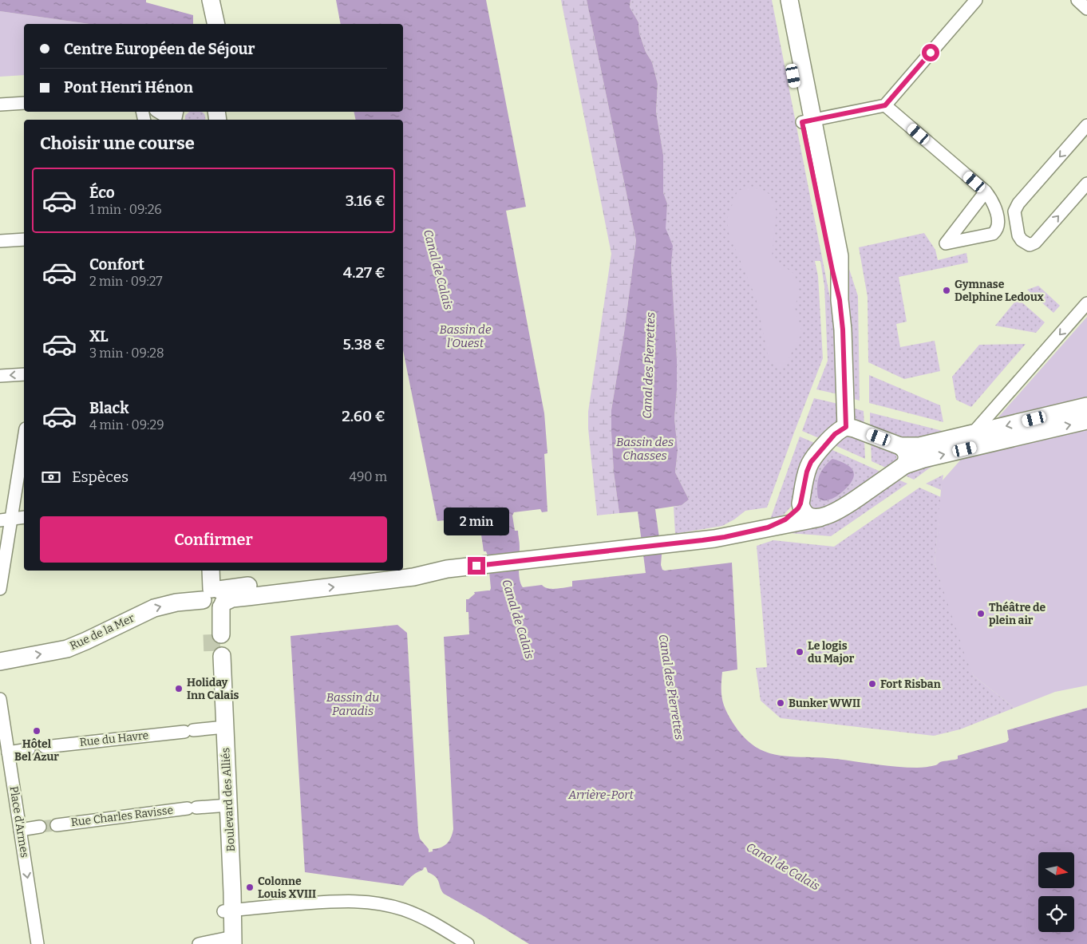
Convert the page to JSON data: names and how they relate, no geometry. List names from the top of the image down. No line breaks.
{"streets":{"street":["Rue de la Mer","Rue du Havre","Boulevard des Alliés","Rue Charles Ravisse","Place d'Armes"]},"crossings":[["Rue du Havre","Boulevard des Alliés"],["Boulevard des Alliés","Rue Charles Ravisse"]],"one_way":["Rue de la Mer","Place d'Armes"],"water":["Canal de Calais","Bassin de l'Ouest","Canal des Pierrettes","Bassin des Chasses","Bassin du Paradis","Arrière-Port"],"places":["Gymnase Delphine Ledoux","Théâtre de plein air","Le logis du Major","Fort Risban","Holiday Inn Calais","Bunker WWII","Hôtel Bel Azur","Colonne Louis XVIII"],"north":"right","page":{"banner":["Centre Européen de Séjour","Pont Henri Hénon"],"heading":"Choisir une course","list":[{"name":"Éco","note":"1 min · 09:26","value":"3.16 €"},{"name":"Confort","note":"2 min · 09:27","value":"4.27 €"},{"name":"XL","note":"3 min · 09:28","value":"5.38 €"},{"name":"Black","note":"4 min · 09:29","value":"2.60 €"}],"pay":["Espèces","490 m"],"bubble":"2 min","buttons":"Confirmer"}}
